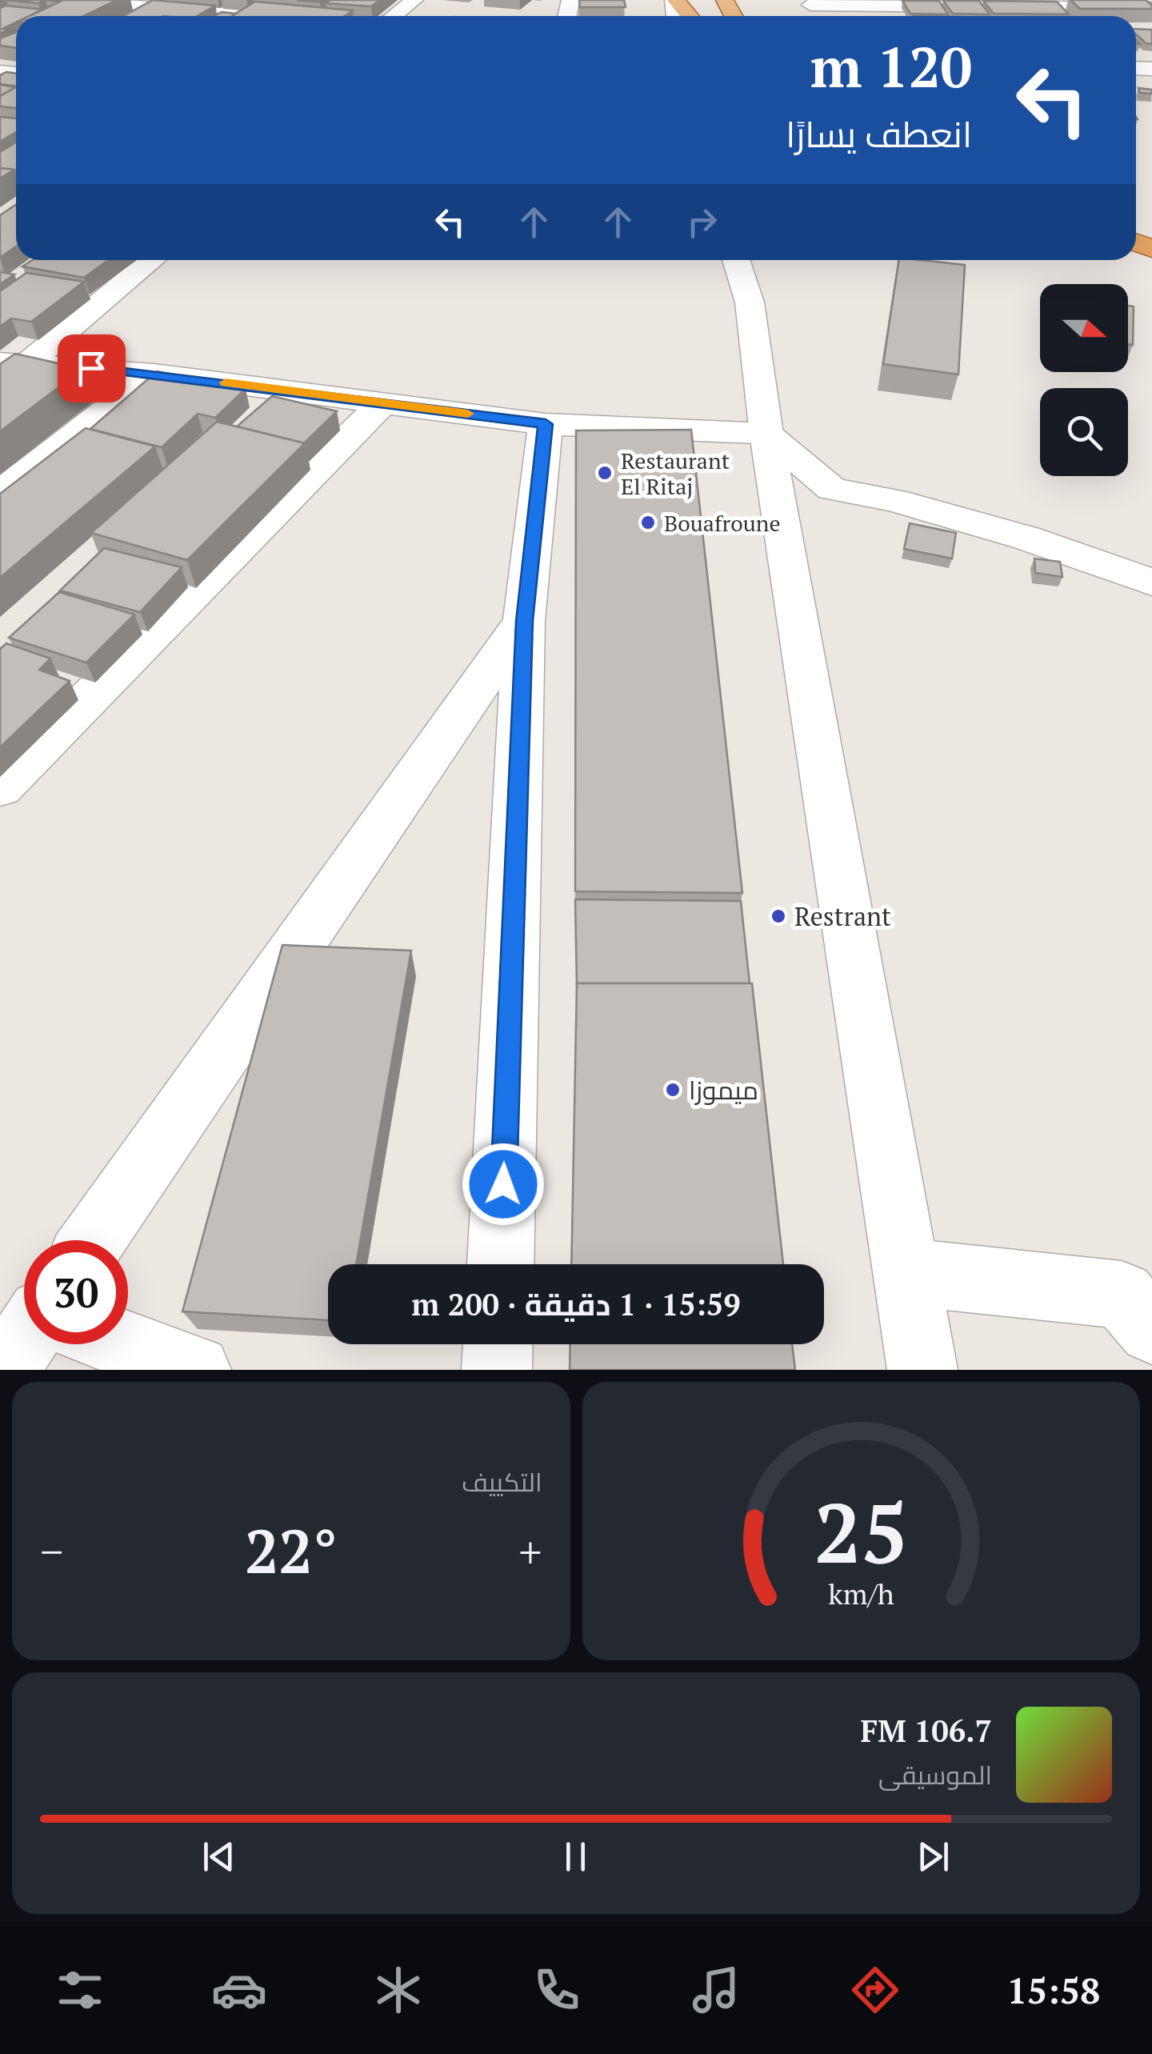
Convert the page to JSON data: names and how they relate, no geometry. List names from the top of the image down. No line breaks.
{"places":["Restaurant El Ritaj","Bouafroune","Restrant","ميموزا"],"north":"right","page":{"turn":["120 m","انعطف يسارًا"],"limit":"30","trip":"15:59 · 1 دقيقة · 200 m","tile":"التكييف","heat":["−","22°","+"],"song":["106.7 FM","الموسيقى"],"tabs":"15:58","gauge":["25","km/h"]}}
